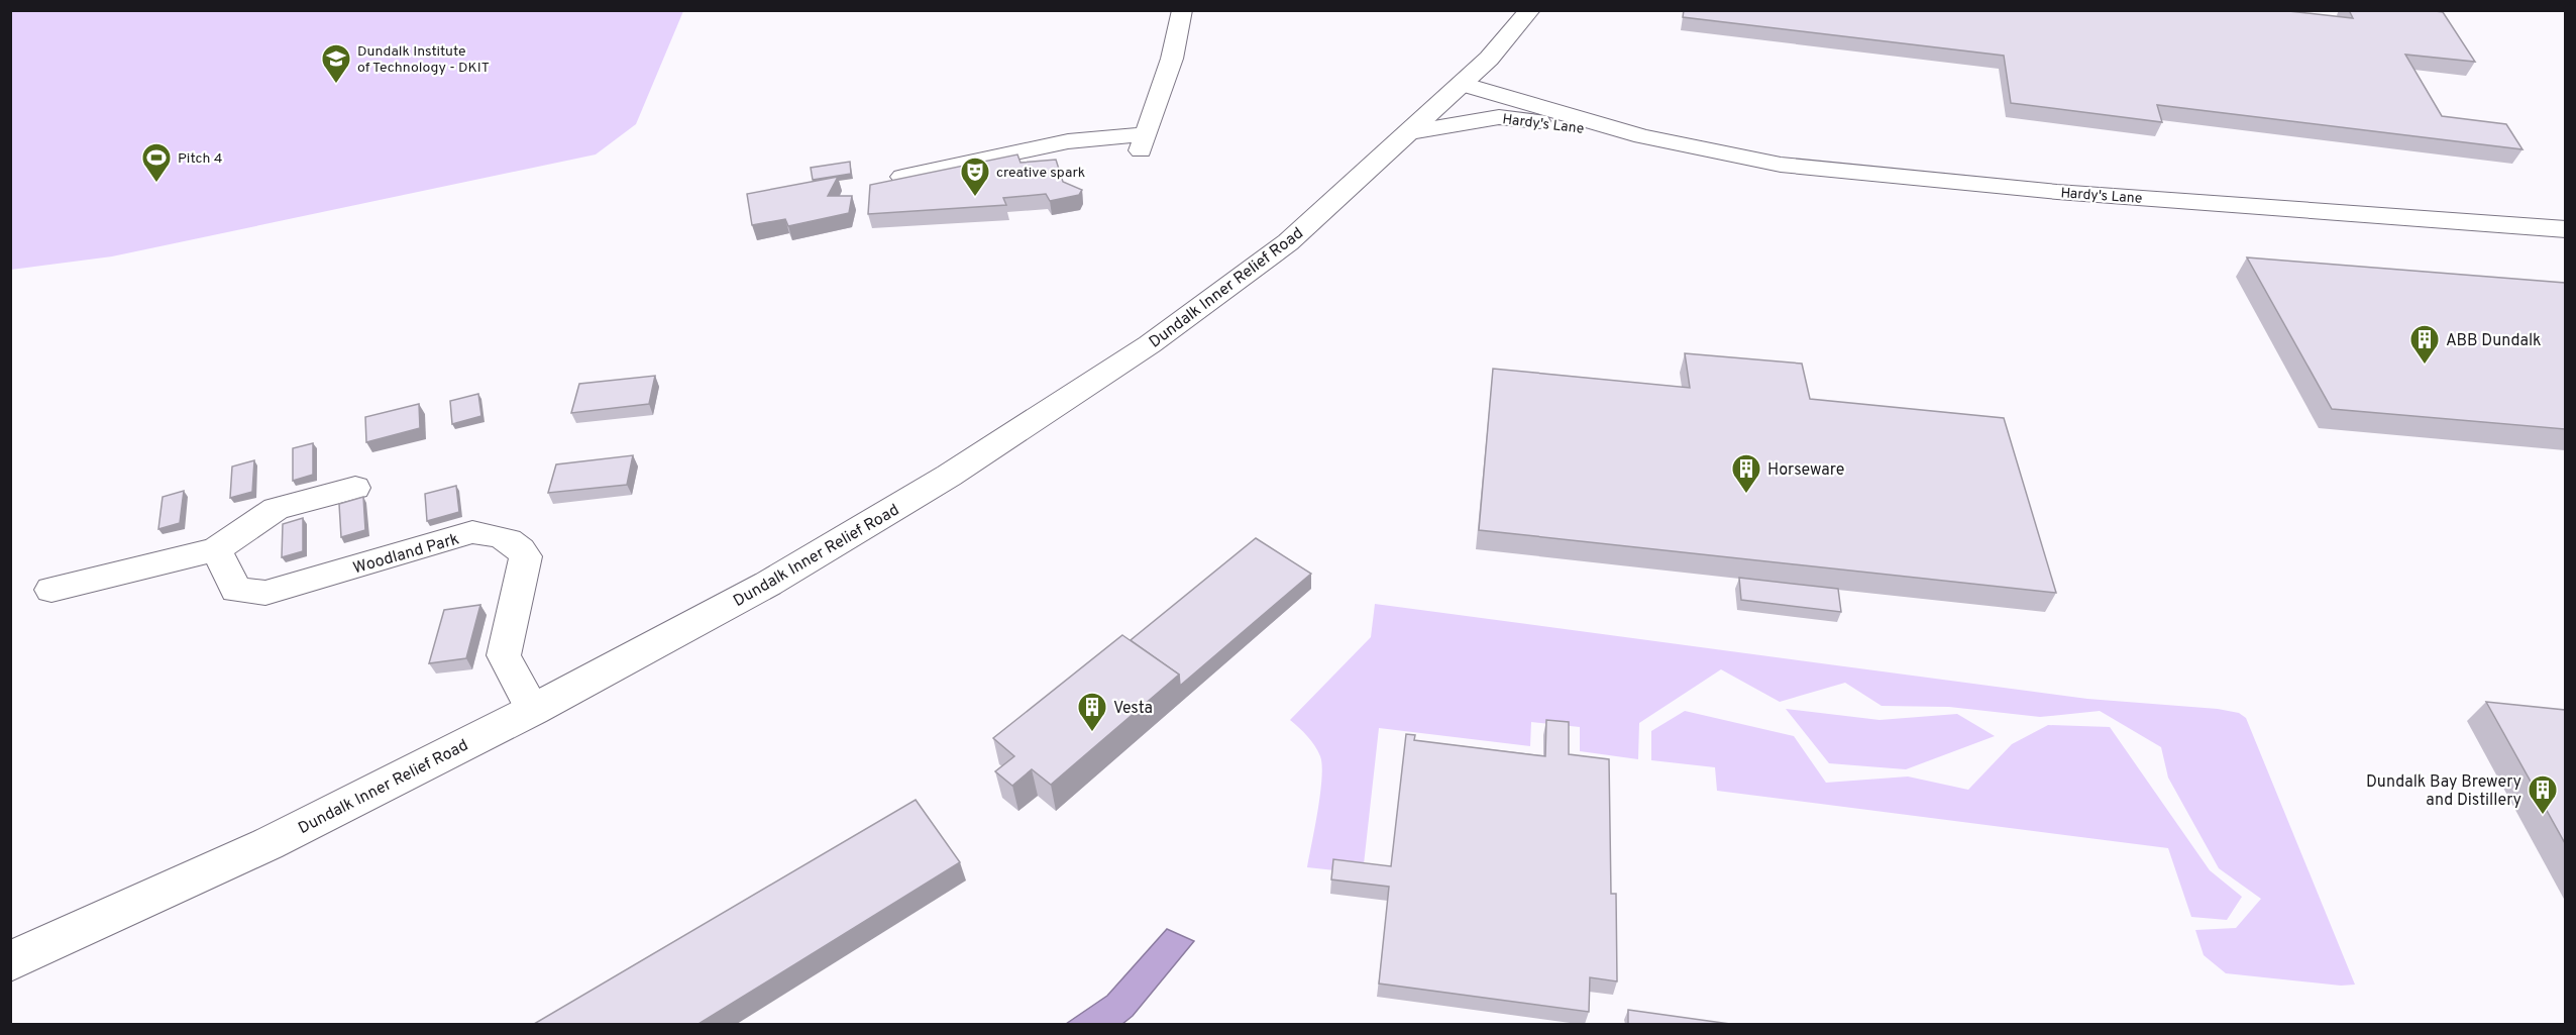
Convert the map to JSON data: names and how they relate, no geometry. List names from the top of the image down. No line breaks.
{"streets":{"main road":["Dundalk Inner Relief Road"],"street":["Hardy's Lane","Woodland Park"]},"crossings":[["Hardy's Lane","Dundalk Inner Relief Road"],["Dundalk Inner Relief Road","Woodland Park"]],"places":{"school or university":["Dundalk Institute of Technology - DKIT"],"sports":["Pitch 4"],"theatre":["creative spark"],"building":["ABB Dundalk","Horseware","Vesta","Dundalk Bay Brewery and Distillery"]}}
